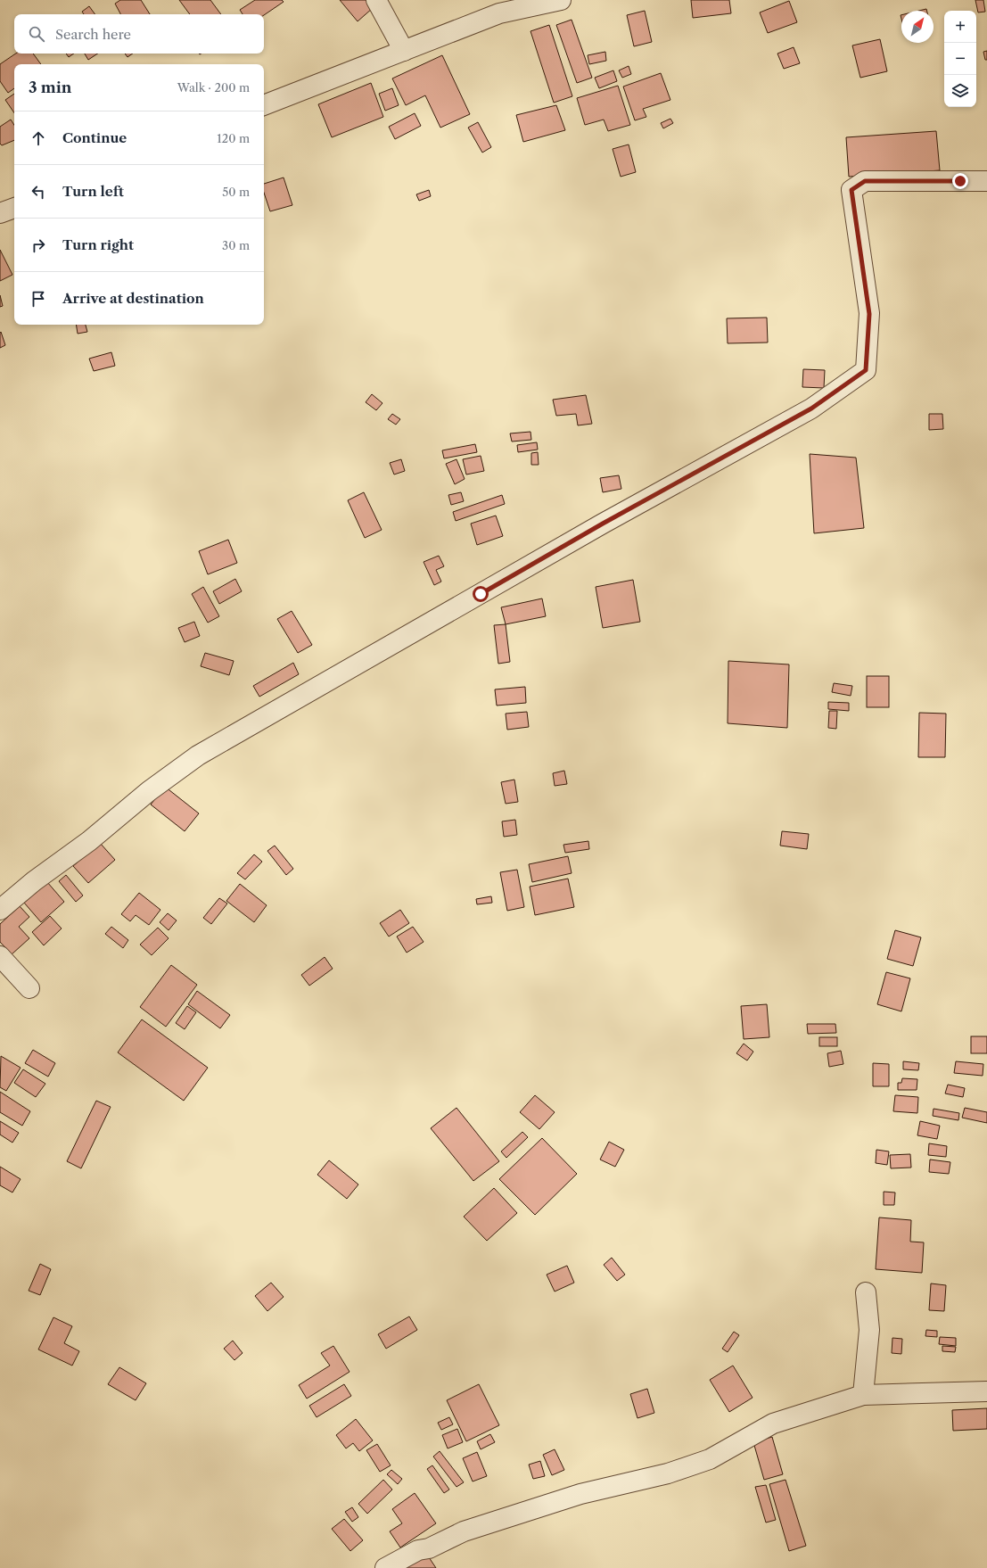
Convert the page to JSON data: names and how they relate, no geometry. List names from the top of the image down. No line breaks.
{"north":"top right","page":{"map_buttons":["+","−"],"search":"Search here","heading":["3 min","Walk · 200 m"],"list":[["Continue","120 m"],["Turn left","50 m"],["Turn right","30 m"],"Arrive at destination"]}}
